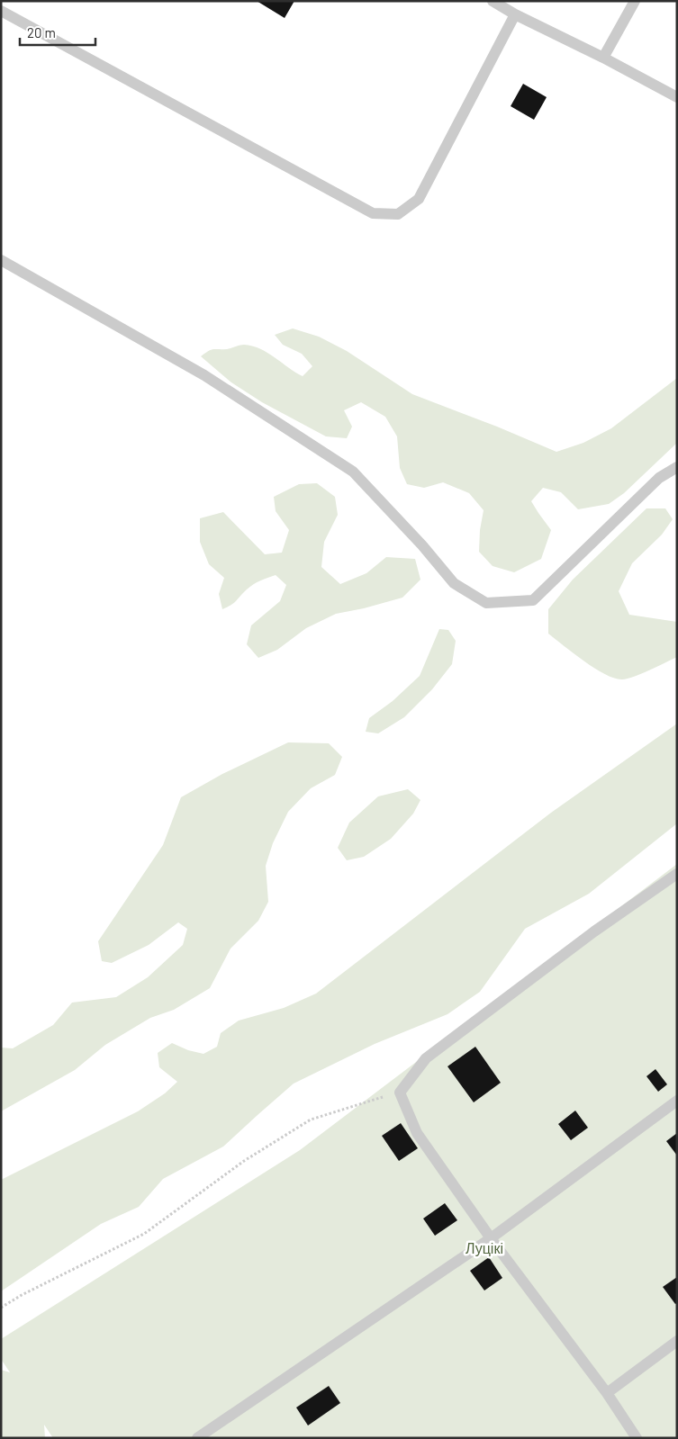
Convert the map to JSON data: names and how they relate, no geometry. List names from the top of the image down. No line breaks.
{"parks":["Луцікі"],"scale_bar":"20 m"}
